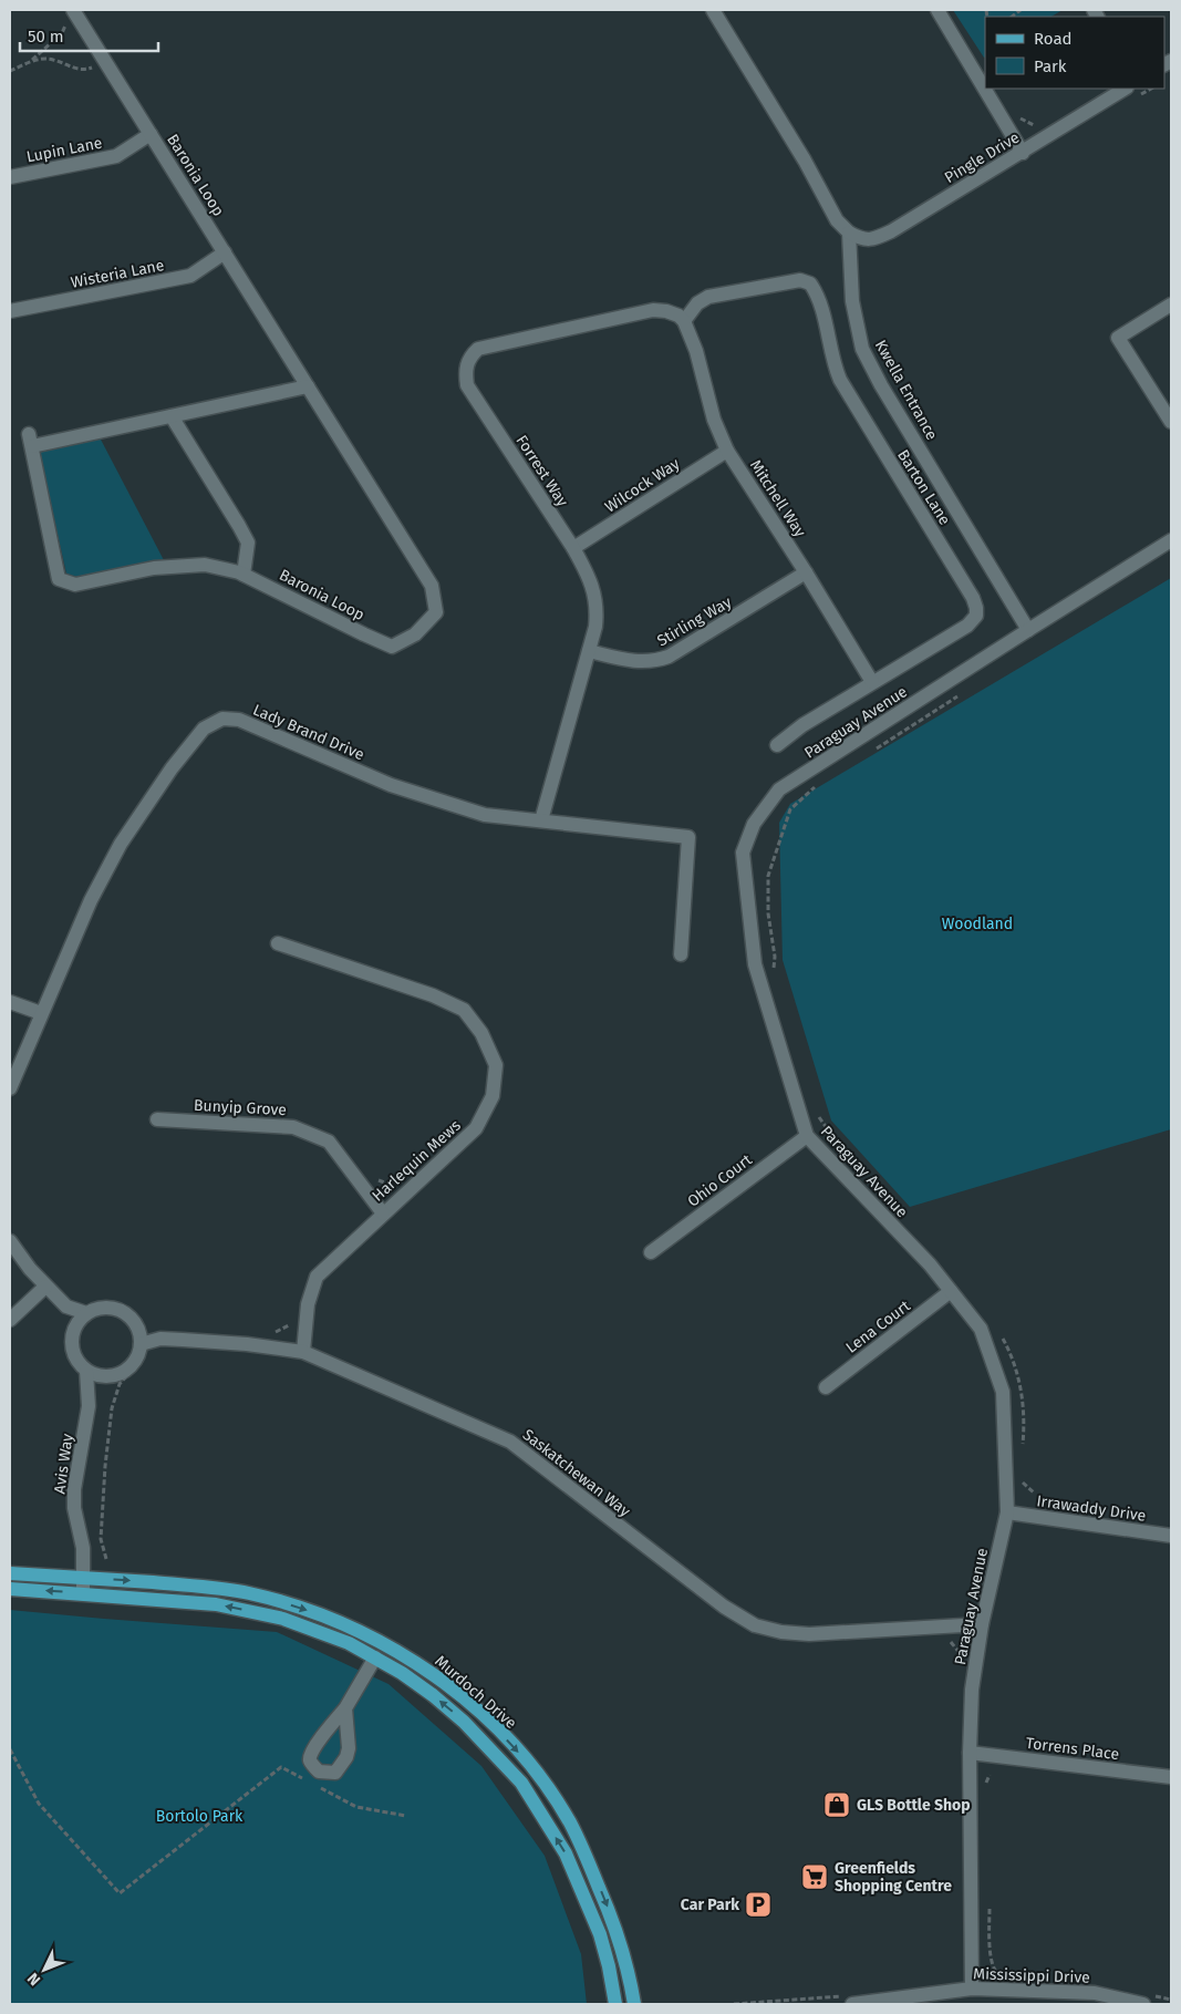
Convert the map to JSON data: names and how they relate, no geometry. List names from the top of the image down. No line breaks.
{"streets":{"main road":["Murdoch Drive"],"street":["Lupin Lane","Pingle Drive","Baronia Loop","Wisteria Lane","Kwella Entrance","Forrest Way","Wilcock Way","Barton Lane","Mitchell Way","Stirling Way","Paraguay Avenue","Lady Brand Drive","Bunyip Grove","Harlequin Mews","Ohio Court","Lena Court","Avis Way","Saskatchewan Way","Irrawaddy Drive","Torrens Place","Mississippi Drive"]},"crossings":[["Lupin Lane","Baronia Loop"],["Pingle Drive","Kwella Entrance"],["Baronia Loop","Wisteria Lane"],["Kwella Entrance","Paraguay Avenue"],["Forrest Way","Wilcock Way"],["Forrest Way","Barton Lane"],["Forrest Way","Mitchell Way"],["Forrest Way","Stirling Way"],["Forrest Way","Lady Brand Drive"],["Wilcock Way","Mitchell Way"],["Barton Lane","Mitchell Way"],["Mitchell Way","Stirling Way"],["Paraguay Avenue","Ohio Court"],["Paraguay Avenue","Lena Court"],["Paraguay Avenue","Saskatchewan Way"],["Paraguay Avenue","Irrawaddy Drive"],["Paraguay Avenue","Torrens Place"],["Paraguay Avenue","Mississippi Drive"],["Bunyip Grove","Harlequin Mews"],["Harlequin Mews","Saskatchewan Way"],["Avis Way","Saskatchewan Way"],["Avis Way","Murdoch Drive"]],"parks":["Woodland","Bortolo Park"],"places":{"shop":["GLS Bottle Shop"],"supermarket":["Greenfields Shopping Centre"],"parking":["Car Park"]},"legend":["Road","Park"],"scale_bar":"50 m","north":"bottom left"}
